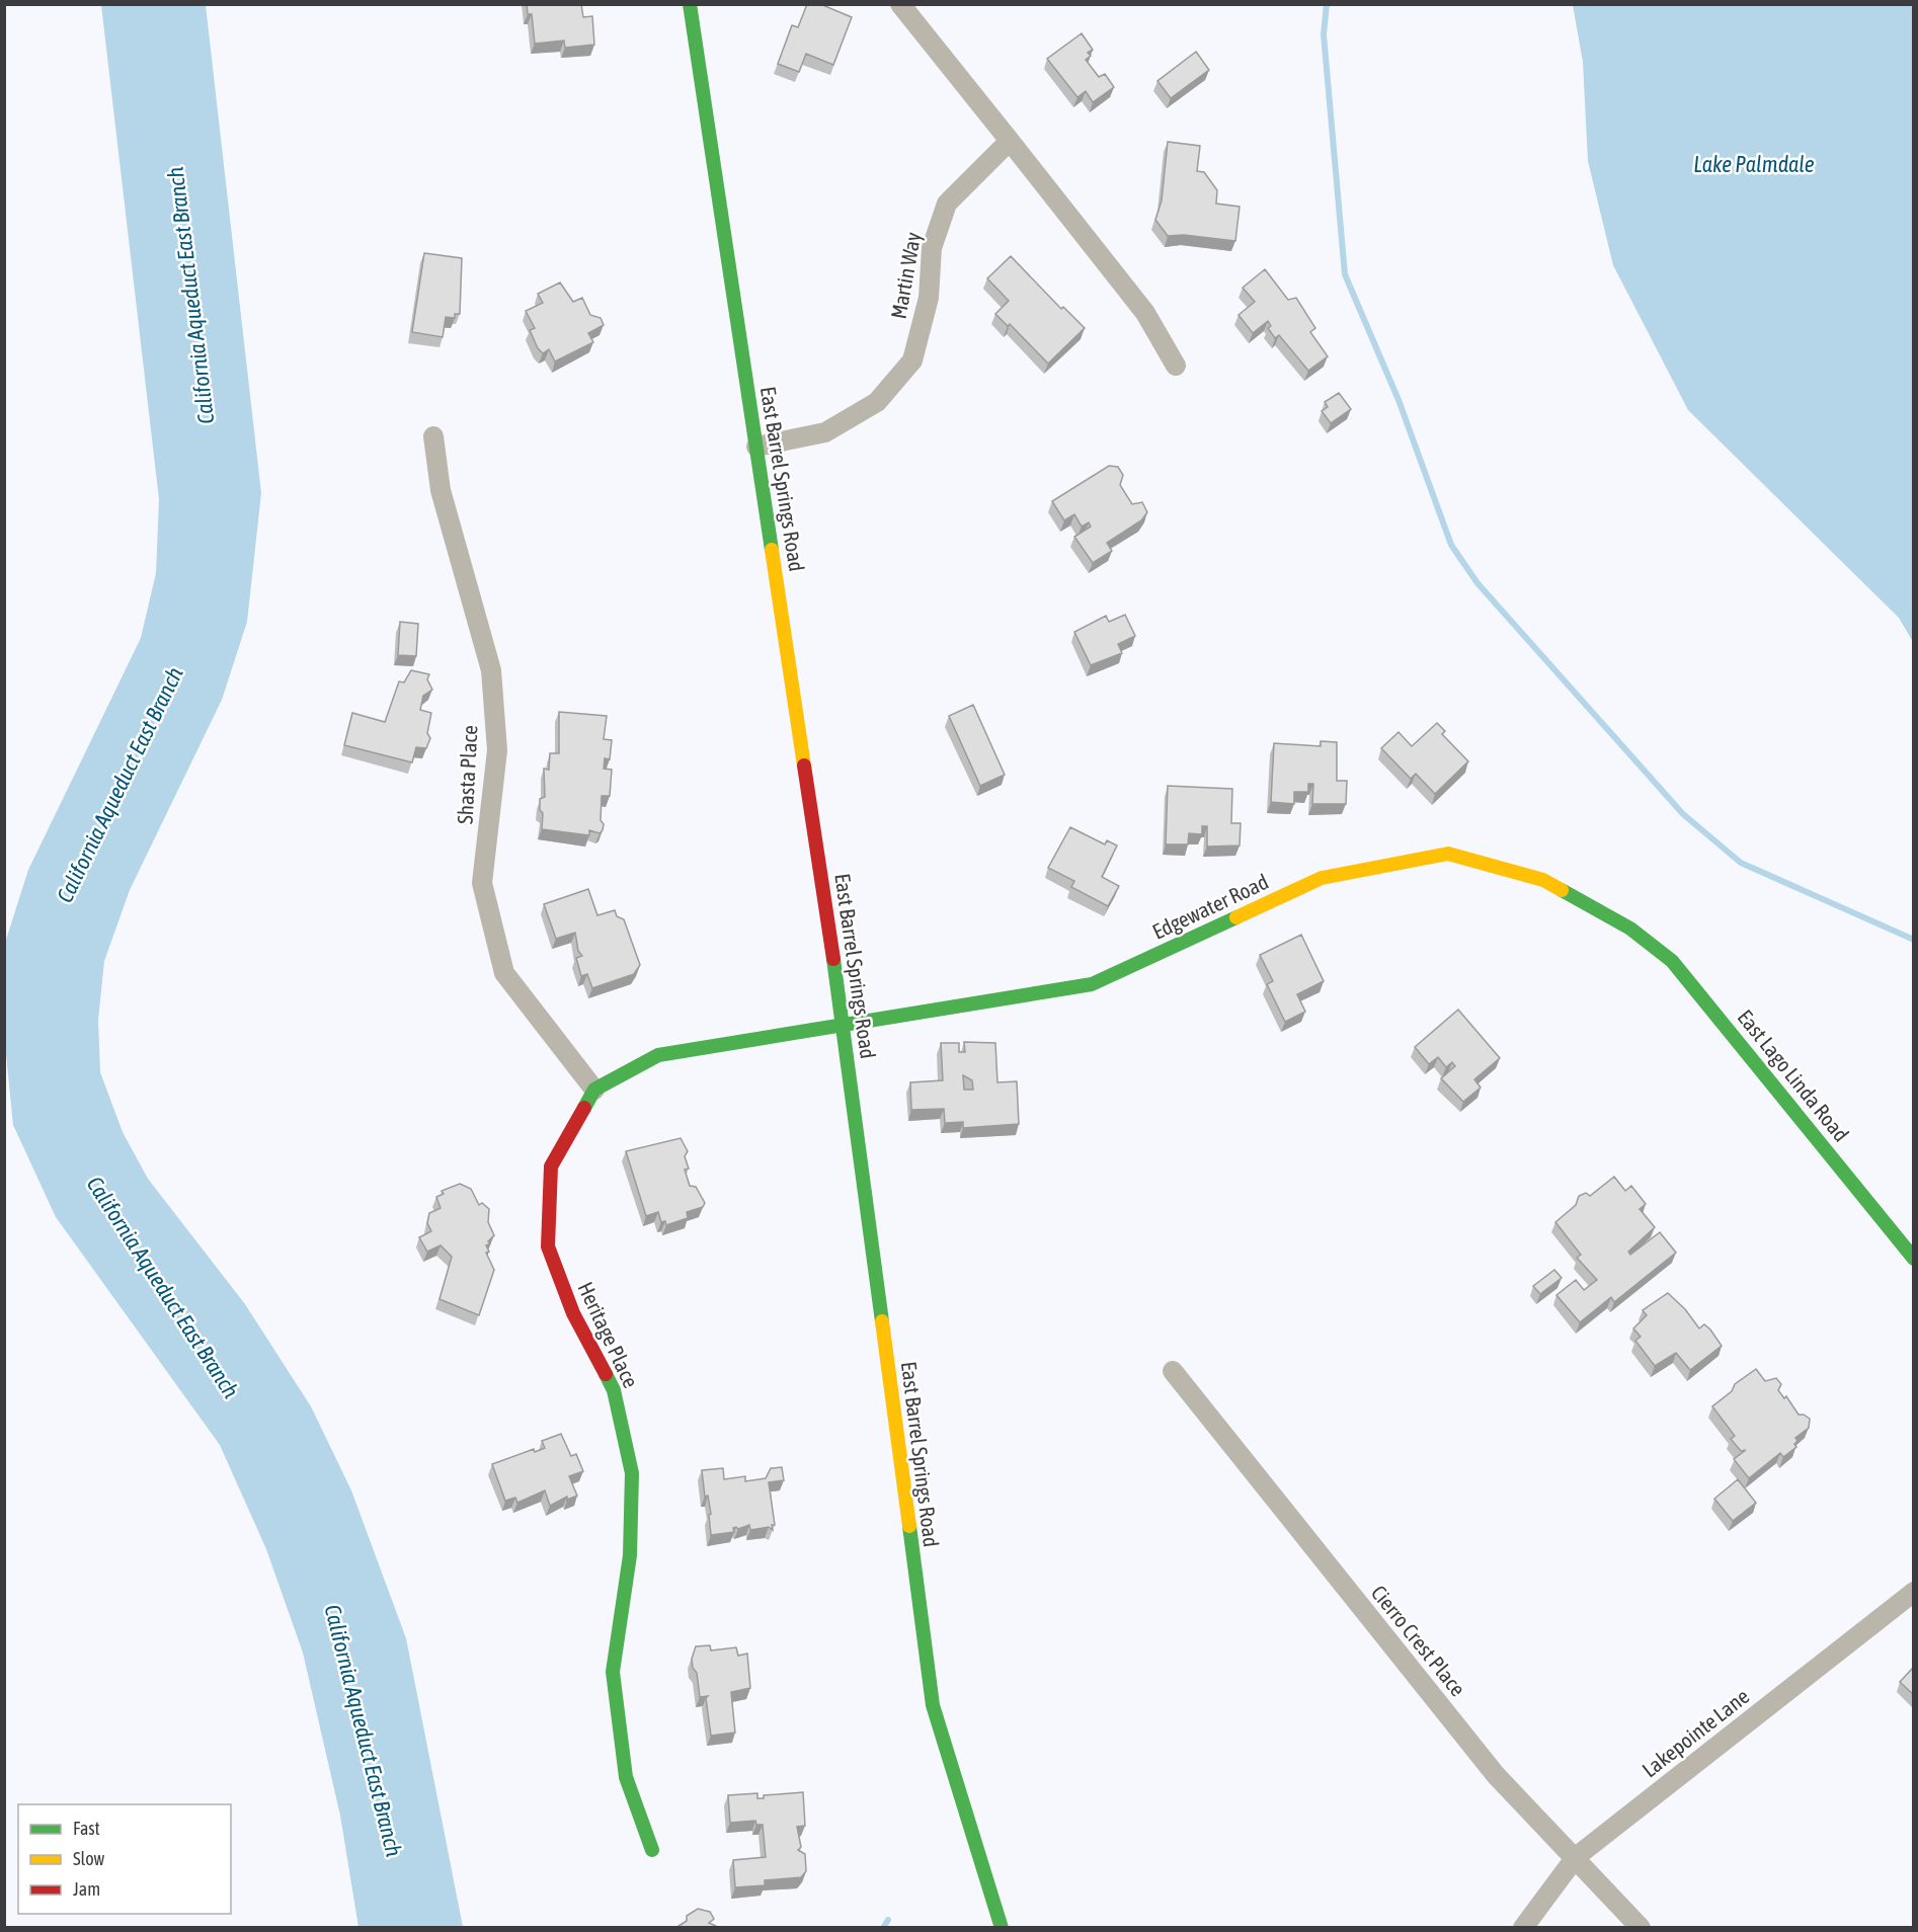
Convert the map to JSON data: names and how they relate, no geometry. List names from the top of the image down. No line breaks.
{"streets":{"street":["Martin Way","East Barrel Springs Road","Shasta Place","Edgewater Road","East Lago Linda Road","Heritage Place","Cierro Crest Place","Lakepointe Lane"]},"crossings":[["Martin Way","East Barrel Springs Road"],["East Barrel Springs Road","Edgewater Road"],["Shasta Place","Edgewater Road"],["Shasta Place","Heritage Place"],["Edgewater Road","East Lago Linda Road"],["Edgewater Road","Heritage Place"],["Cierro Crest Place","Lakepointe Lane"]],"water":["Lake Palmdale","California Aqueduct East Branch"],"legend":["Fast","Slow","Jam"]}
